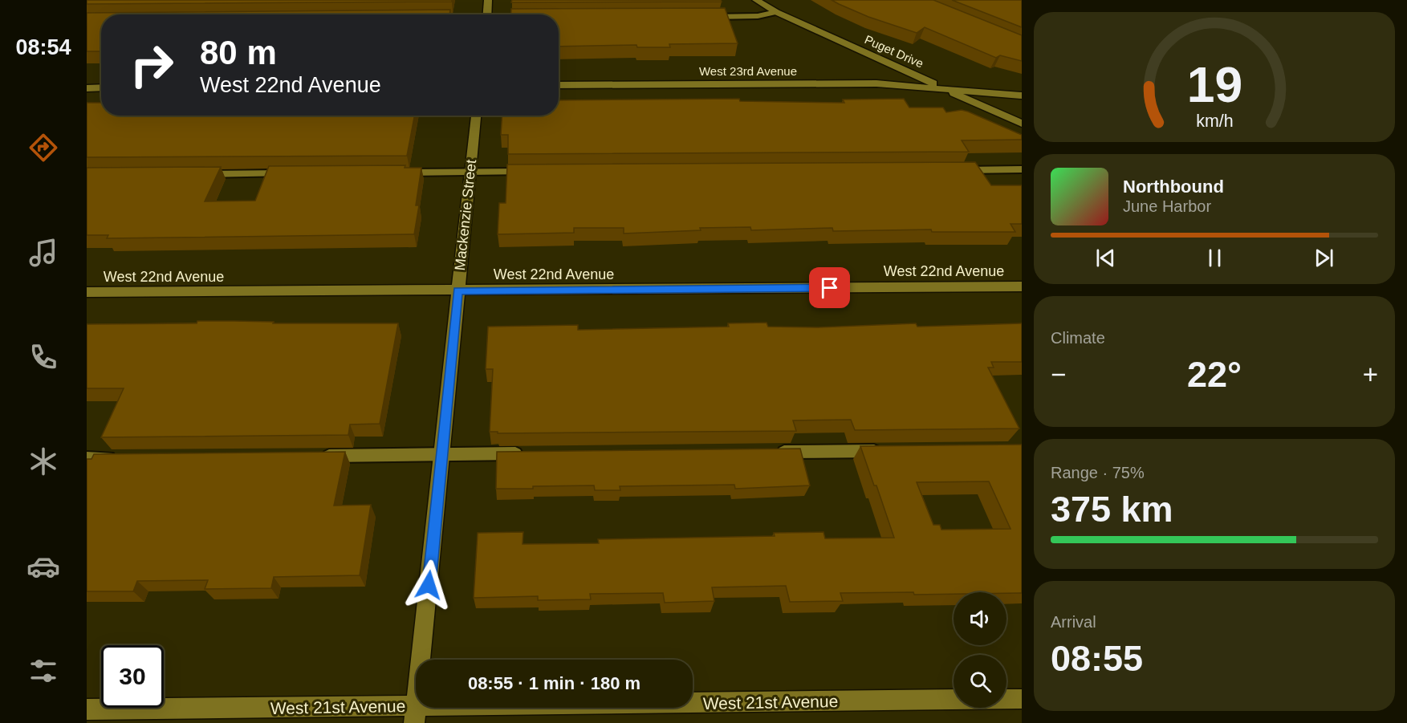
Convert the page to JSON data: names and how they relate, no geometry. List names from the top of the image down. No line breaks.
{"streets":{"street":["Puget Drive","West 23rd Avenue","Mackenzie Street","West 22nd Avenue","West 21st Avenue"]},"crossings":[["Puget Drive","West 23rd Avenue"],["Mackenzie Street","West 22nd Avenue"],["Mackenzie Street","West 21st Avenue"]],"page":{"tabs":"08:54","turn":["80 m","West 22nd Avenue"],"song":["Northbound","June Harbor"],"tile":["Climate",["Range · 75%","375 km"],["Arrival","08:55"]],"heat":["−","22°","+"],"limit":"30","trip":"08:55 · 1 min · 180 m","gauge":["19","km/h"]}}
